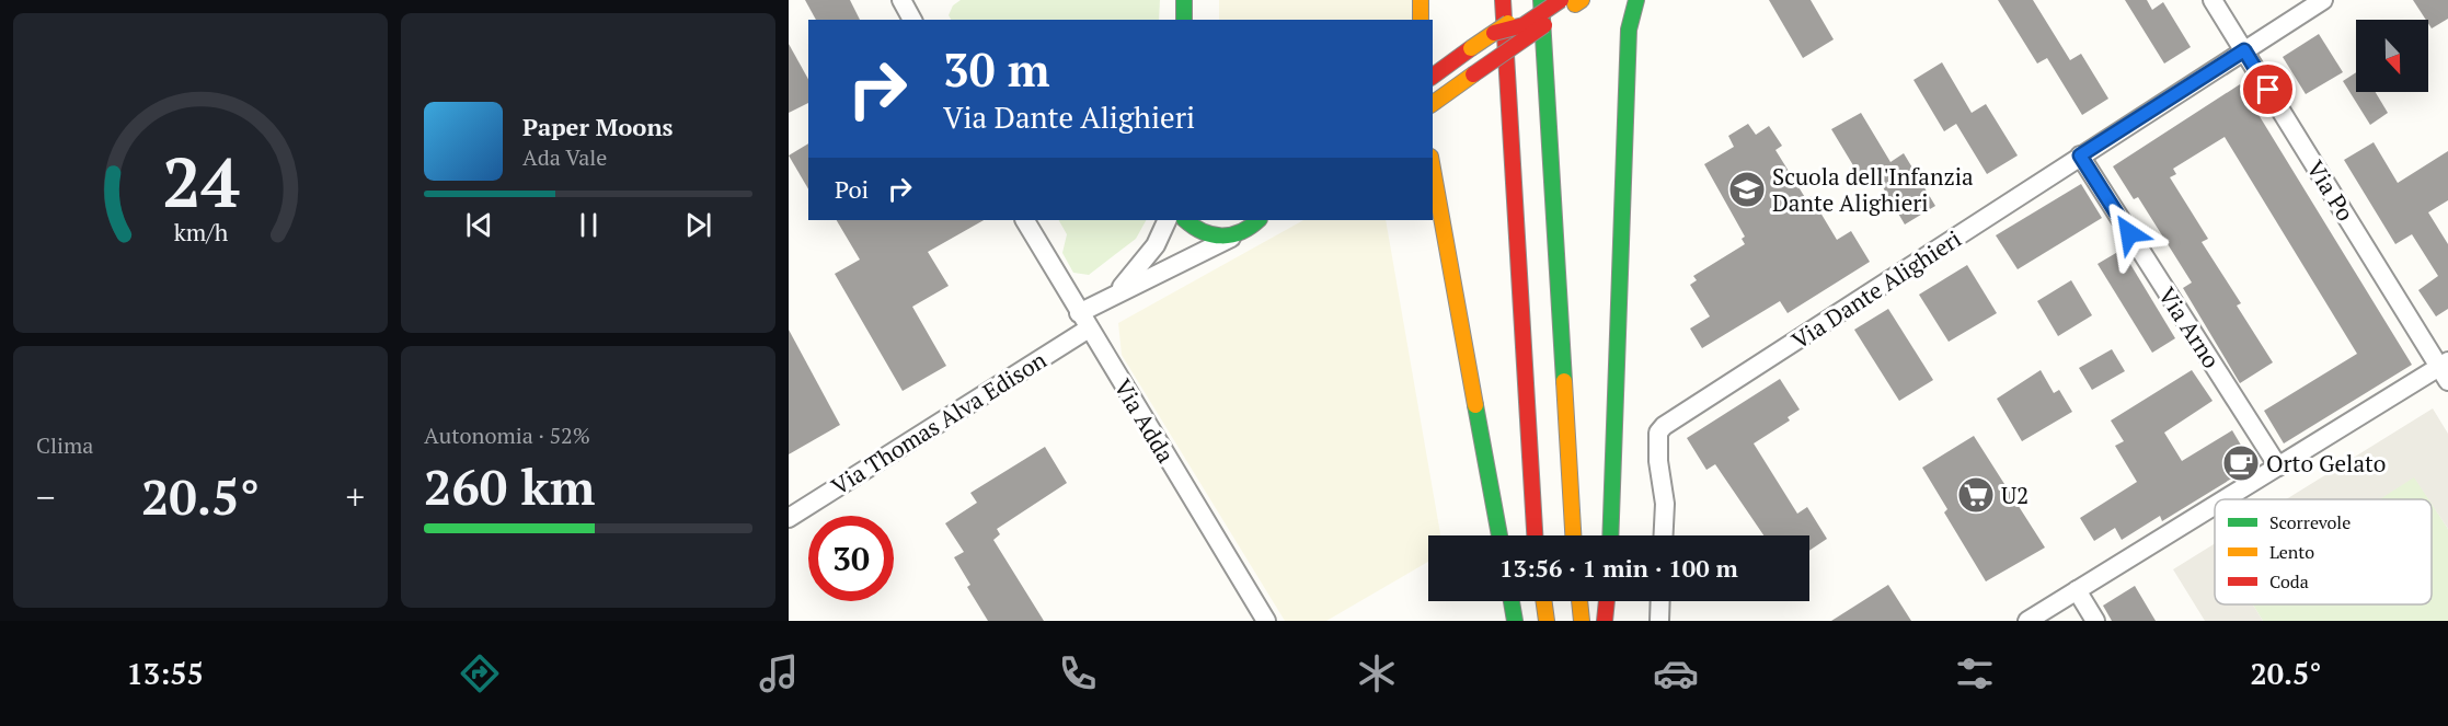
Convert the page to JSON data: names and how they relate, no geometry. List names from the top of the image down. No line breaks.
{"streets":{"street":["Via Po","Via Dante Alighieri","Via Arno","Via Adda","Via Thomas Alva Edison"]},"crossings":[["Via Po","Via Dante Alighieri"],["Via Dante Alighieri","Via Arno"],["Via Adda","Via Thomas Alva Edison"]],"places":{"school or university":["Scuola dell'Infanzia Dante Alighieri"],"cafe":["Orto Gelato"],"supermarket":["U2"]},"legend":["Scorrevole","Lento","Coda"],"north":"bottom","page":{"turn":["30 m","Via Dante Alighieri"],"song":["Paper Moons","Ada Vale"],"then":"Poi","tile":["Clima",["Autonomia · 52%","260 km"]],"heat":["−","20.5°","+"],"limit":"30","trip":"13:56 · 1 min · 100 m","tabs":["13:55","20.5°"],"gauge":["24","km/h"]}}
